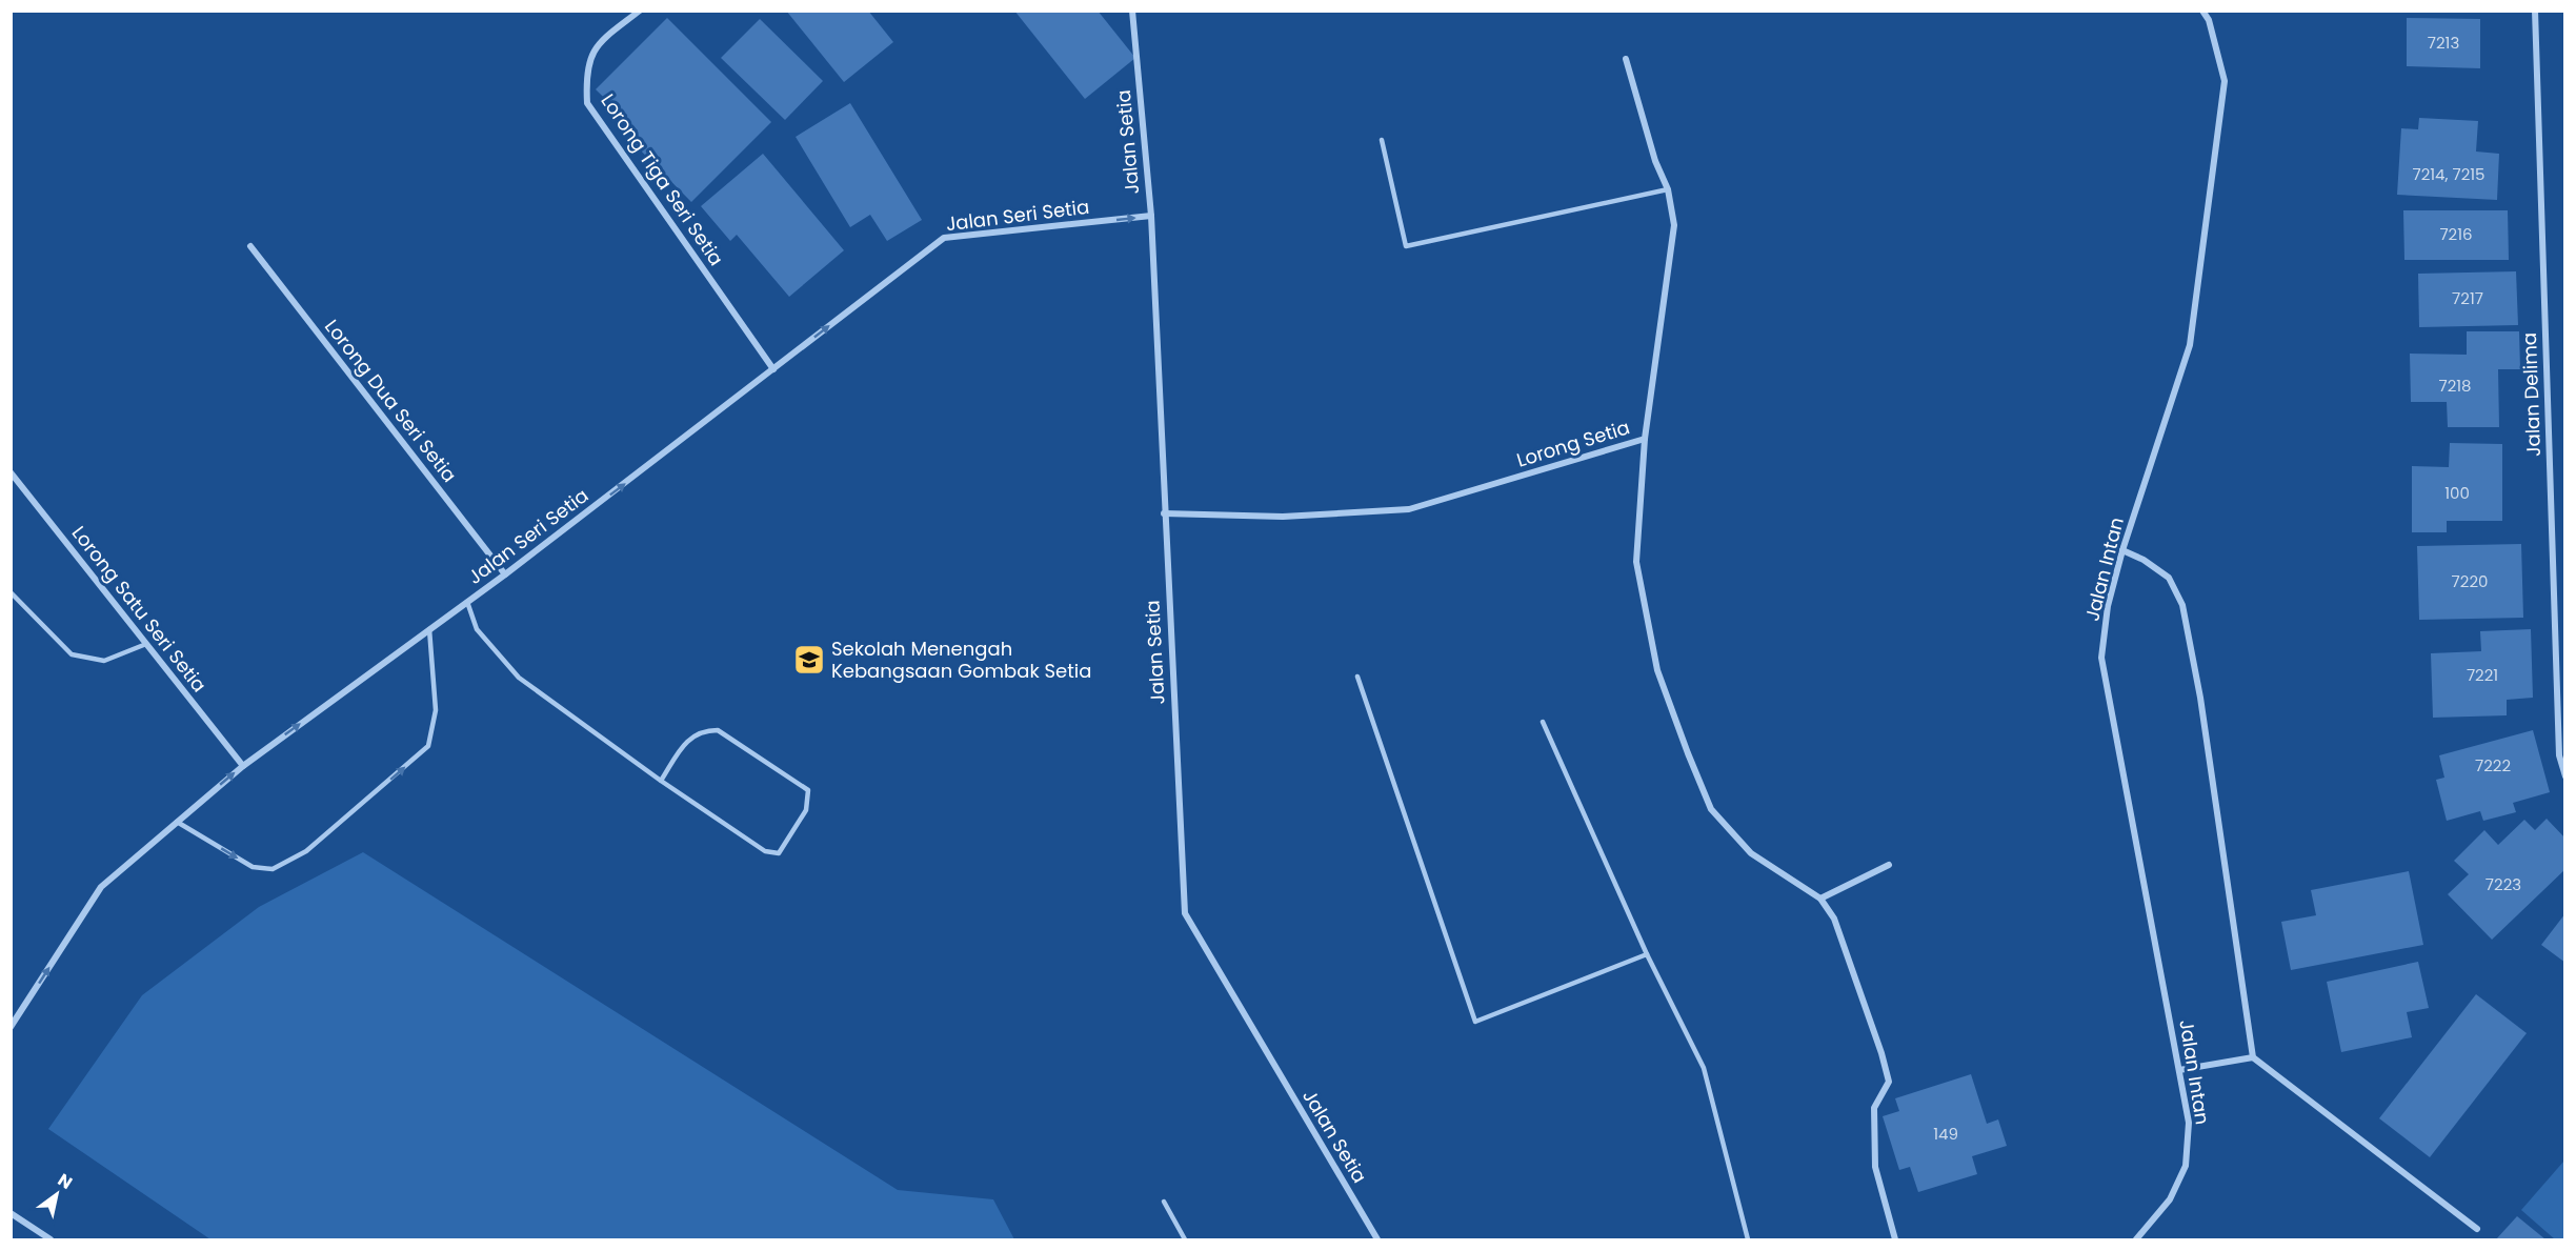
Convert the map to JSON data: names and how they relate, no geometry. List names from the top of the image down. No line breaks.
{"streets":{"street":["Jalan Setia","Lorong Tiga Seri Setia","Jalan Seri Setia","Jalan Delima","Lorong Dua Seri Setia","Lorong Setia","Jalan Intan","Lorong Satu Seri Setia"]},"crossings":[["Jalan Setia","Jalan Seri Setia"],["Jalan Setia","Lorong Setia"],["Lorong Tiga Seri Setia","Jalan Seri Setia"],["Jalan Seri Setia","Lorong Dua Seri Setia"],["Jalan Seri Setia","Lorong Satu Seri Setia"]],"one_way":["Jalan Seri Setia"],"places":{"school or university":["Sekolah Menengah Kebangsaan Gombak Setia"]},"house_numbers":["7213","7214, 7215","7216","7217","7218","100","7220","7221","7222","7223","149"],"north":"top right"}
